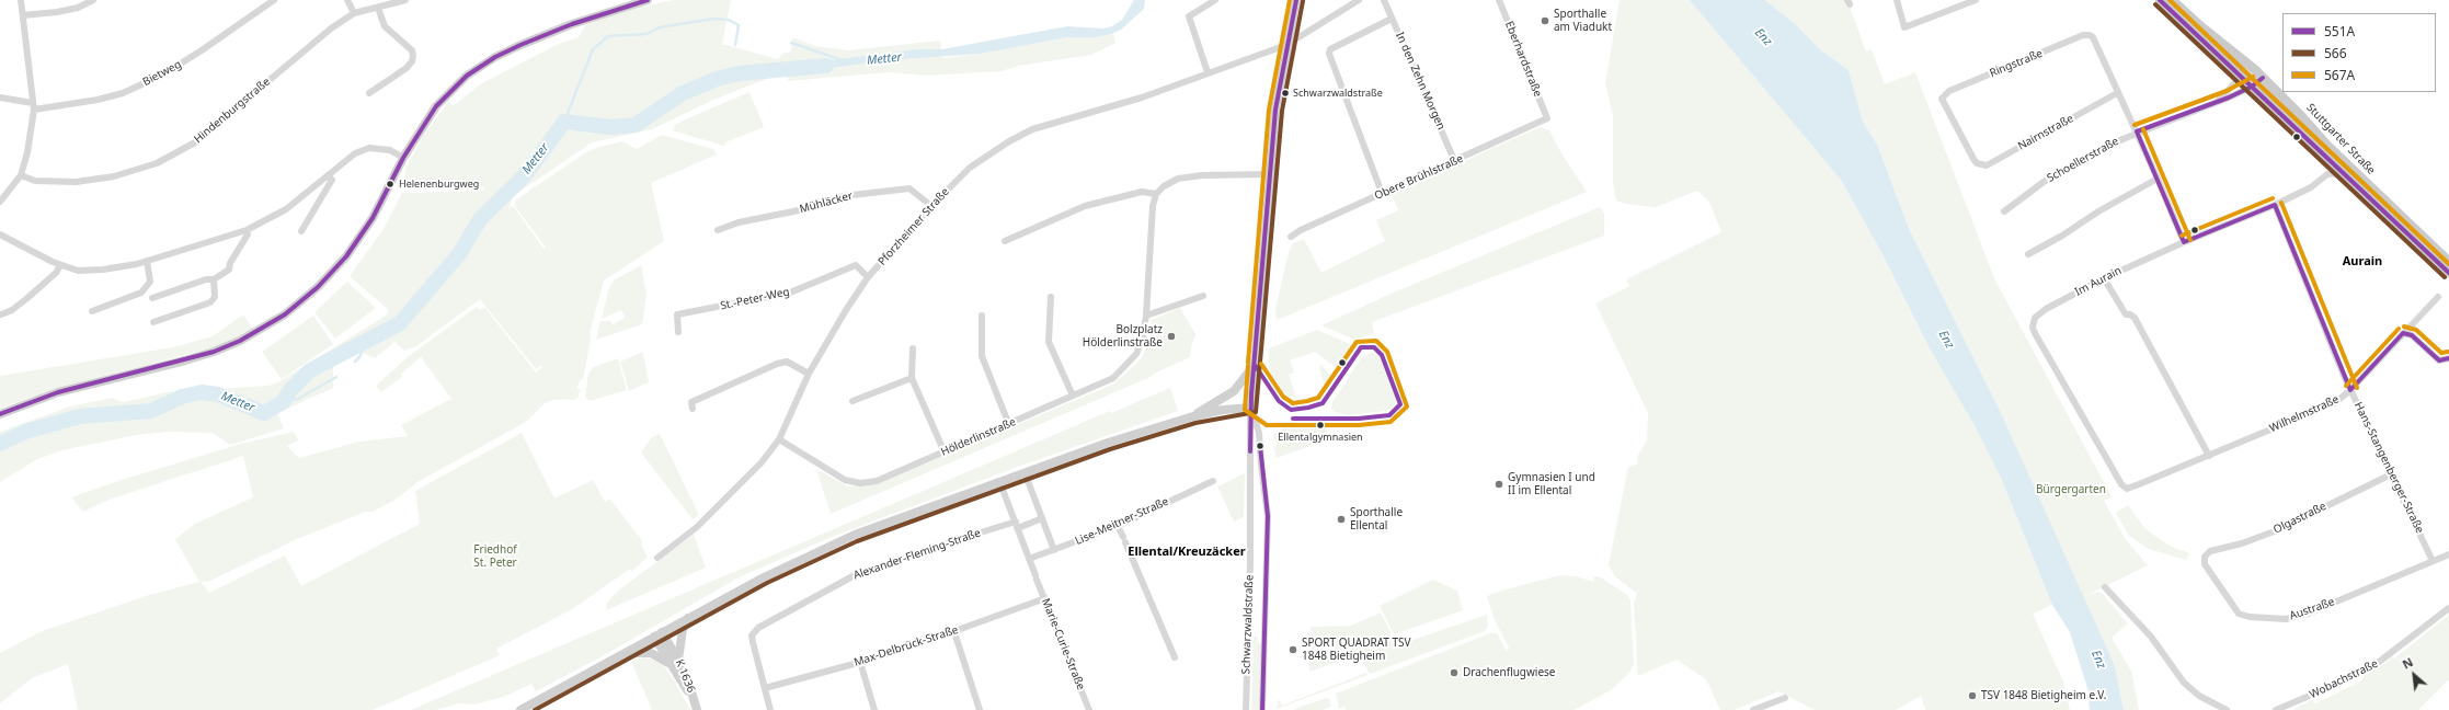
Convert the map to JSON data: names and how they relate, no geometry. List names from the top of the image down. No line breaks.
{"streets":{"main road":["Stuttgarter Straße","Schwarzwaldstraße","K 1636"],"street":["Eberhardstraße","Ringstraße","Bietweg","In den Zehn Morgen","Hindenburgstraße","Nairnstraße","Schoellerstraße","Obere Brühlstraße","Mühläcker","Pforzheimer Straße","Im Aurain","St.-Peter-Weg","Wilhelmstraße","Hölderlinstraße","Hans-Stangenberger-Straße","Olgastraße","Lise-Meitner-Straße","Alexander-Fleming-Straße","Austraße","Marie-Curie-Straße","Max-Delbrück-Straße","Wobachstraße"]},"crossings":[["Eberhardstraße","Obere Brühlstraße"],["Ringstraße","Nairnstraße"],["In den Zehn Morgen","Obere Brühlstraße"],["Stuttgarter Straße","Schoellerstraße"],["Stuttgarter Straße","Im Aurain"],["Mühläcker","Pforzheimer Straße"],["Pforzheimer Straße","St.-Peter-Weg"],["Pforzheimer Straße","Hölderlinstraße"],["Pforzheimer Straße","Schwarzwaldstraße"],["Im Aurain","Wilhelmstraße"],["Im Aurain","Hans-Stangenberger-Straße"],["Wilhelmstraße","Hans-Stangenberger-Straße"],["Hans-Stangenberger-Straße","Olgastraße"],["Hans-Stangenberger-Straße","Austraße"],["Olgastraße","Austraße"],["Lise-Meitner-Straße","Marie-Curie-Straße"],["Alexander-Fleming-Straße","Marie-Curie-Straße"],["Alexander-Fleming-Straße","Max-Delbrück-Straße"],["Marie-Curie-Straße","Max-Delbrück-Straße"]],"districts":["Aurain","Ellental/Kreuzäcker"],"water":["Enz","Metter"],"parks":["Bürgergarten","Friedhof St. Peter"],"places":["Sporthalle am Viadukt","Schwarzwaldstraße","Helenenburgweg","Bolzplatz Hölderlinstraße","Ellentalgymnasien","Gymnasien I und II im Ellental","Sporthalle Ellental","SPORT QUADRAT TSV 1848 Bietigheim","Drachenflugwiese","TSV 1848 Bietigheim e.V."],"lines":["transit line 551A","transit line 567A","transit line 566"],"legend":["551A","566","567A"],"north":"top left"}
